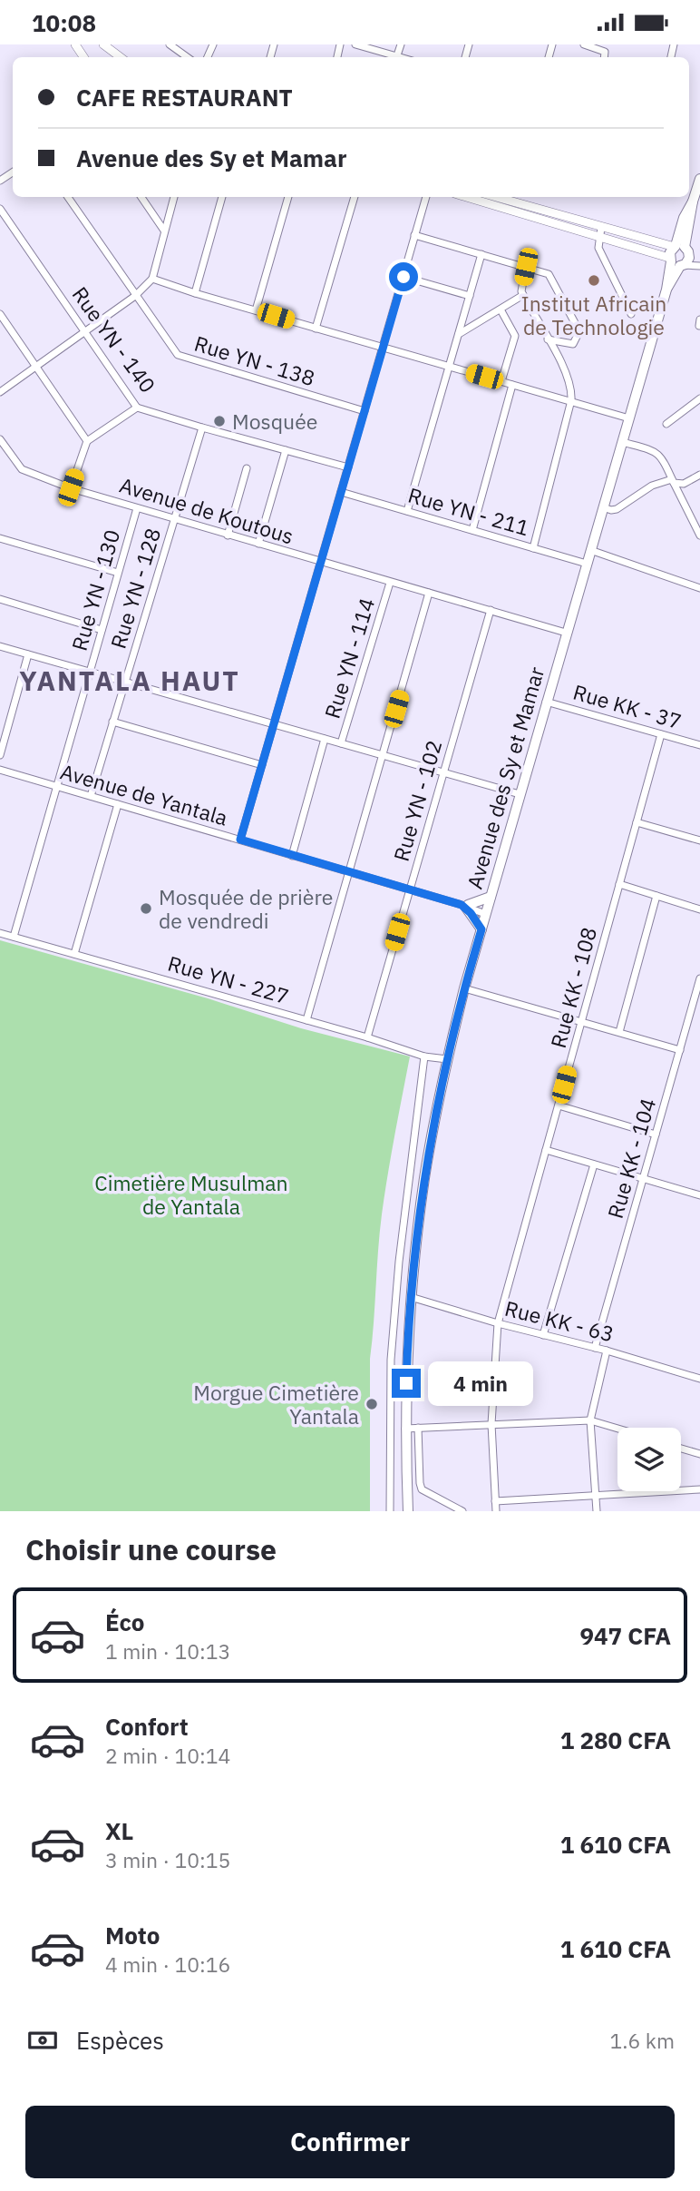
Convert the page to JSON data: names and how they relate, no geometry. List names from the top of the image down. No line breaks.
{"streets":{"highway":["Avenue des Sy et Mamar"],"street":["Rue YN - 140","Rue YN - 138","Avenue de Koutous","Rue YN - 211","Rue YN - 128","Rue YN - 130","Rue YN - 114","Rue KK - 37","Avenue de Yantala","Rue YN - 102","Rue YN - 227","Rue KK - 108","Rue KK - 104","Rue KK - 63"]},"crossings":[["Rue YN - 140","Rue YN - 128"],["Avenue de Koutous","Rue YN - 128"],["Avenue de Koutous","Rue YN - 130"],["Avenue de Koutous","Rue YN - 114"],["Avenue de Koutous","Avenue des Sy et Mamar"],["Avenue de Koutous","Rue YN - 102"],["Rue YN - 211","Avenue des Sy et Mamar"],["Rue YN - 128","Avenue de Yantala"],["Rue YN - 130","Avenue de Yantala"],["Rue YN - 130","Rue YN - 227"],["Rue KK - 37","Avenue des Sy et Mamar"],["Rue KK - 37","Rue KK - 108"],["Avenue des Sy et Mamar","Avenue de Yantala"],["Avenue des Sy et Mamar","Rue YN - 227"],["Avenue des Sy et Mamar","Rue KK - 63"],["Avenue de Yantala","Rue YN - 102"],["Rue YN - 102","Rue YN - 227"],["Rue KK - 108","Rue KK - 63"],["Rue KK - 104","Rue KK - 63"]],"districts":["YANTALA HAUT"],"parks":["Cimetière Musulman de Yantala"],"places":["Institut Africain de Technologie","Mosquée","Mosquée de prière de vendredi","Morgue Cimetière Yantala"],"page":{"status":"10:08","banner":["CAFE RESTAURANT","Avenue des Sy et Mamar"],"bubble":"4 min","heading":"Choisir une course","list":[{"name":"Éco","note":"1 min · 10:13","value":"947 CFA"},{"name":"Confort","note":"2 min · 10:14","value":"1 280 CFA"},{"name":"XL","note":"3 min · 10:15","value":"1 610 CFA"},{"name":"Moto","note":"4 min · 10:16","value":"1 610 CFA"}],"pay":["Espèces","1.6 km"],"buttons":"Confirmer"}}
